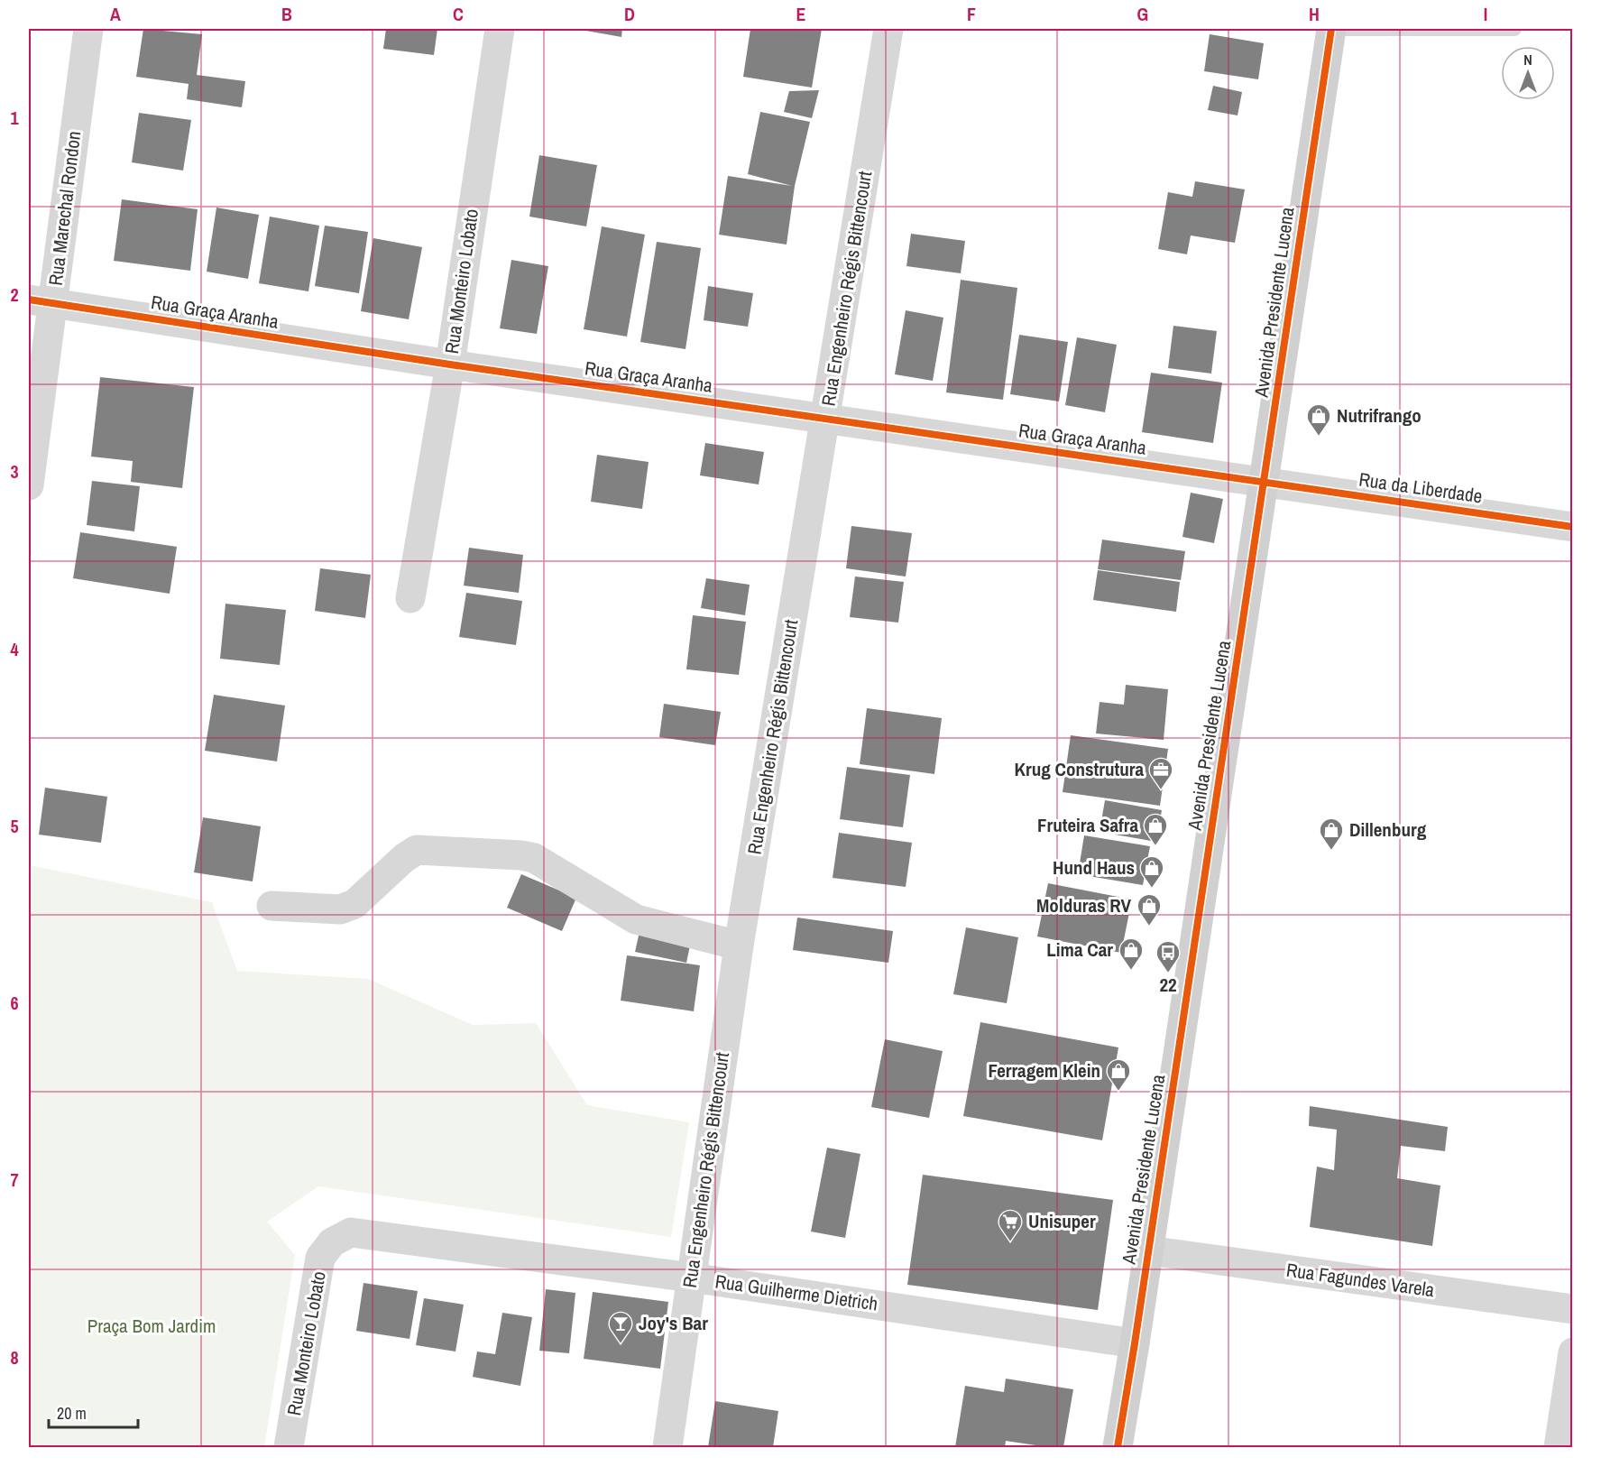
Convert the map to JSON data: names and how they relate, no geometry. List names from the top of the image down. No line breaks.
{"streets":{"main road":["Avenida Presidente Lucena"],"street":["Rua Marechal Rondon","Rua Monteiro Lobato","Rua Engenheiro Régis Bittencourt","Rua Graça Aranha","Rua da Liberdade","Rua Fagundes Varela","Rua Guilherme Dietrich"]},"crossings":[["Rua Marechal Rondon","Rua Graça Aranha"],["Rua Monteiro Lobato","Rua Graça Aranha"],["Rua Monteiro Lobato","Rua Guilherme Dietrich"],["Rua Engenheiro Régis Bittencourt","Rua Graça Aranha"],["Rua Engenheiro Régis Bittencourt","Rua Guilherme Dietrich"],["Avenida Presidente Lucena","Rua Graça Aranha"],["Avenida Presidente Lucena","Rua da Liberdade"],["Avenida Presidente Lucena","Rua Fagundes Varela"],["Avenida Presidente Lucena","Rua Guilherme Dietrich"],["Rua Graça Aranha","Rua da Liberdade"]],"parks":["Praça Bom Jardim"],"places":{"shop":["Nutrifrango","Fruteira Safra","Dillenburg","Hund Haus","Molduras RV","Lima Car","Ferragem Klein"],"office":["Krug Construtura"],"bus stop":["22"],"supermarket":["Unisuper"],"bar":["Joy's Bar"]},"scale_bar":"20 m","north":"top","grid":{"columns":["A","B","C","D","E","F","G","H","I"],"rows":["1","2","3","4","5","6","7","8"]}}
